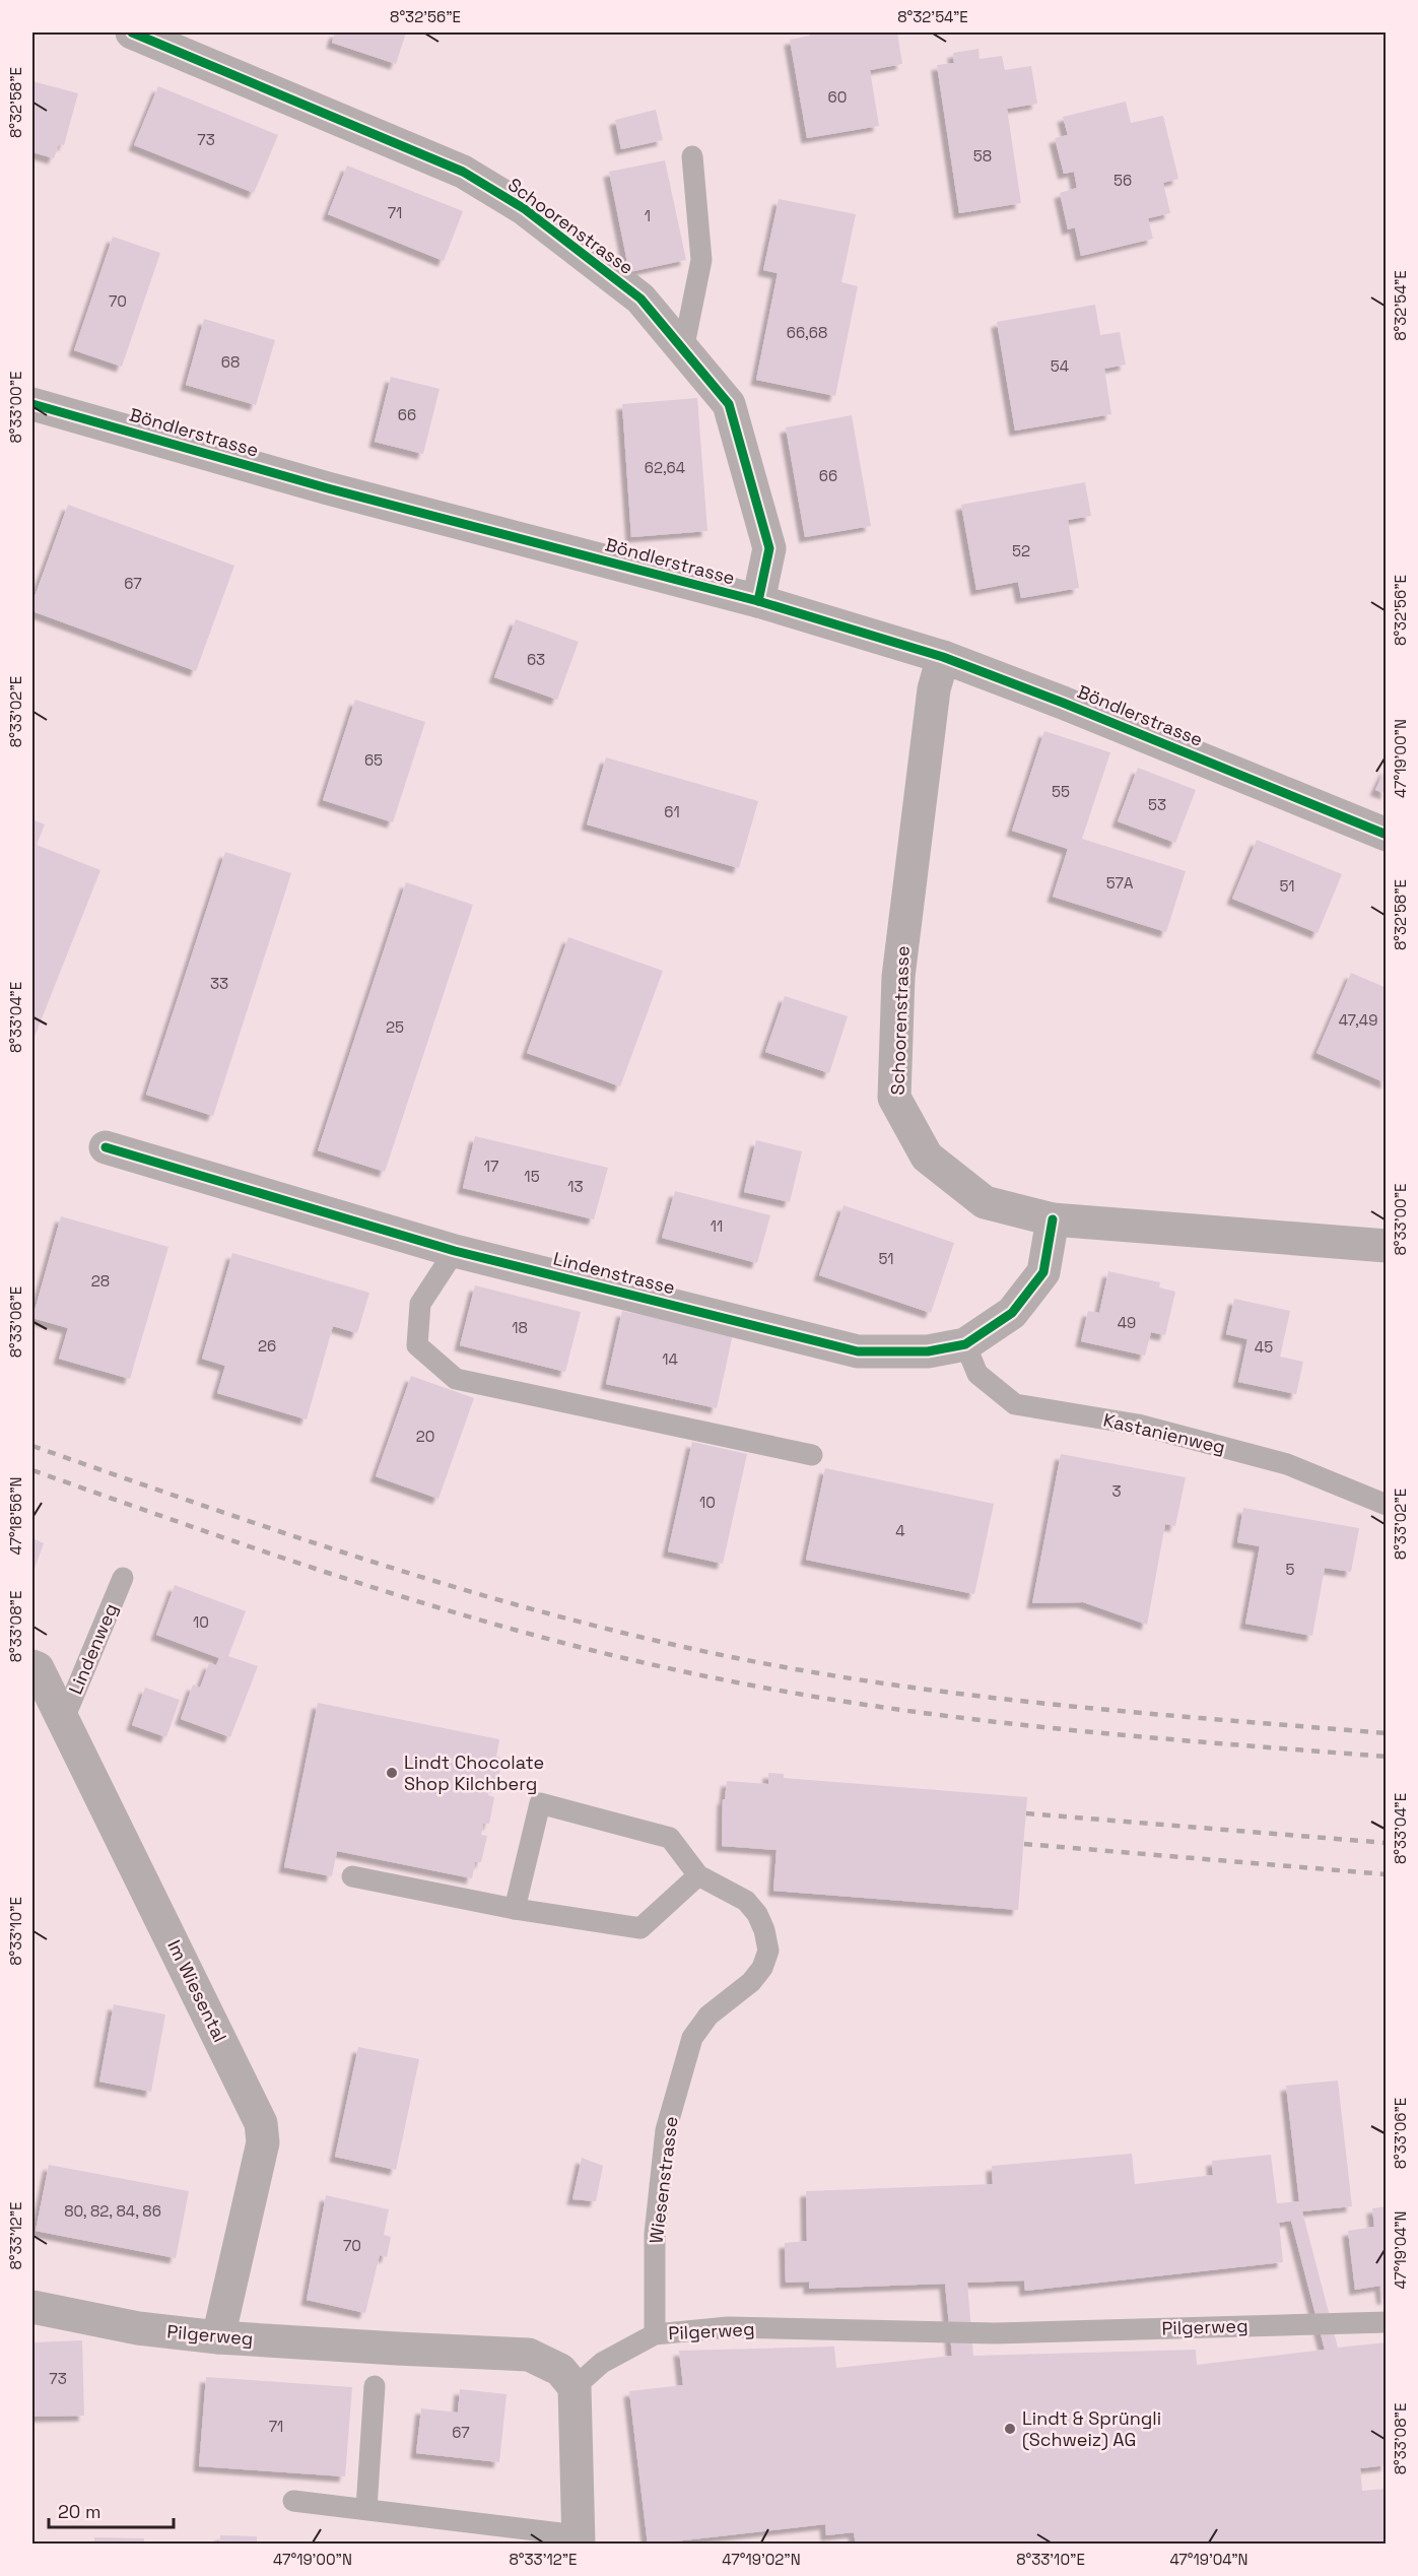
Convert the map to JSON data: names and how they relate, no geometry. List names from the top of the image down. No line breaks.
{"streets":{"street":["Schoorenstrasse","Böndlerstrasse","Lindenstrasse","Im Wiesental","Pilgerweg"],"lane":["Kastanienweg","Lindenweg","Wiesenstrasse"]},"crossings":[["Schoorenstrasse","Böndlerstrasse"],["Schoorenstrasse","Lindenstrasse"],["Lindenstrasse","Kastanienweg"],["Lindenweg","Im Wiesental"],["Im Wiesental","Pilgerweg"],["Wiesenstrasse","Pilgerweg"]],"places":["Lindt Chocolate Shop Kilchberg","Lindt & Sprüngli (Schweiz) AG"],"house_numbers":["60","73","58","56","71","1","70","66,68","68","54","66","62,64","66","52","67","63","65","55","53","61","57A","51","33","47,49","25","17","15","13","11","51","28","49","18","26","45","14","20","3","10","4","5","10","80, 82, 84, 86","70","73","71","67"],"scale_bar":"20 m","coordinates":["8°32'56\"E","8°32'54\"E","8°32'58\"E","8°33'00\"E","8°33'02\"E","47°19'00\"N","8°33'04\"E","8°33'06\"E","47°18'56\"N","8°33'08\"E","8°33'10\"E","8°33'12\"E","47°19'04\"N","47°19'02\"N"]}
